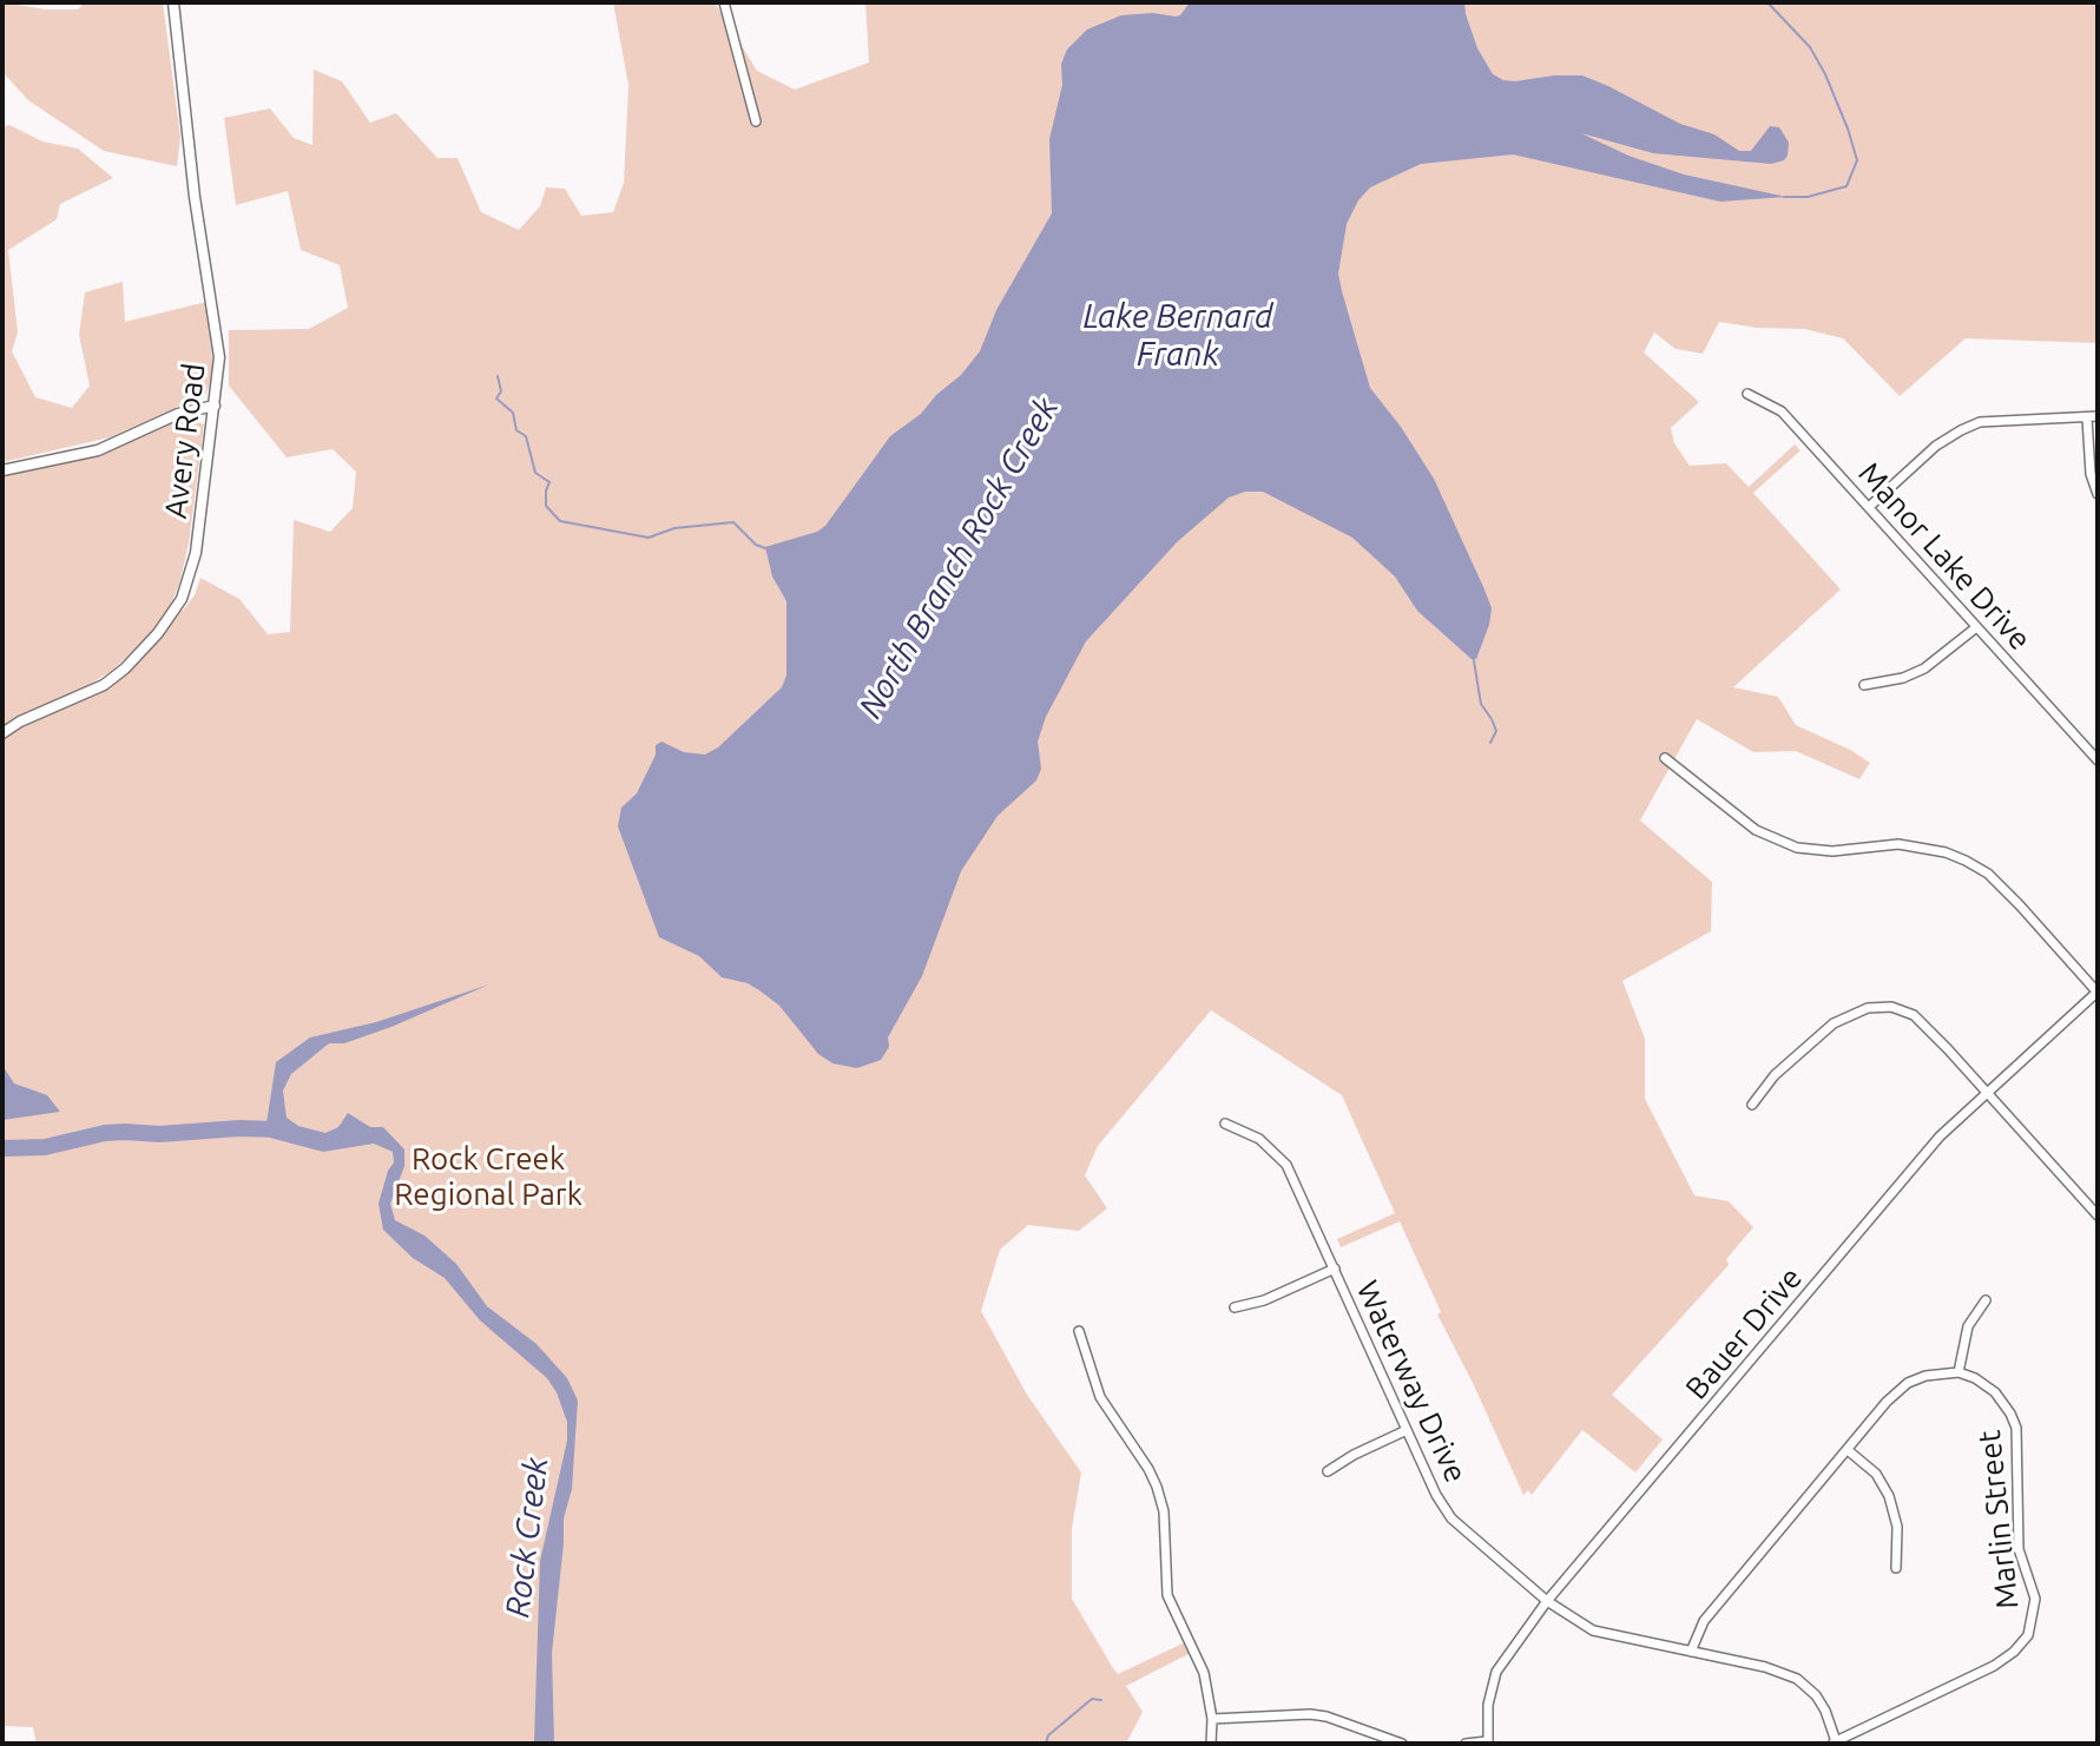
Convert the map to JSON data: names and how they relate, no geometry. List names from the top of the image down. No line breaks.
{"streets":{"street":["Avery Road","Manor Lake Drive","Bauer Drive","Waterway Drive","Marlin Street"]},"crossings":[["Bauer Drive","Waterway Drive"],["Waterway Drive","Marlin Street"]],"water":["Lake Bernard Frank","North Branch Rock Creek","Rock Creek"],"parks":["Rock Creek Regional Park"]}
